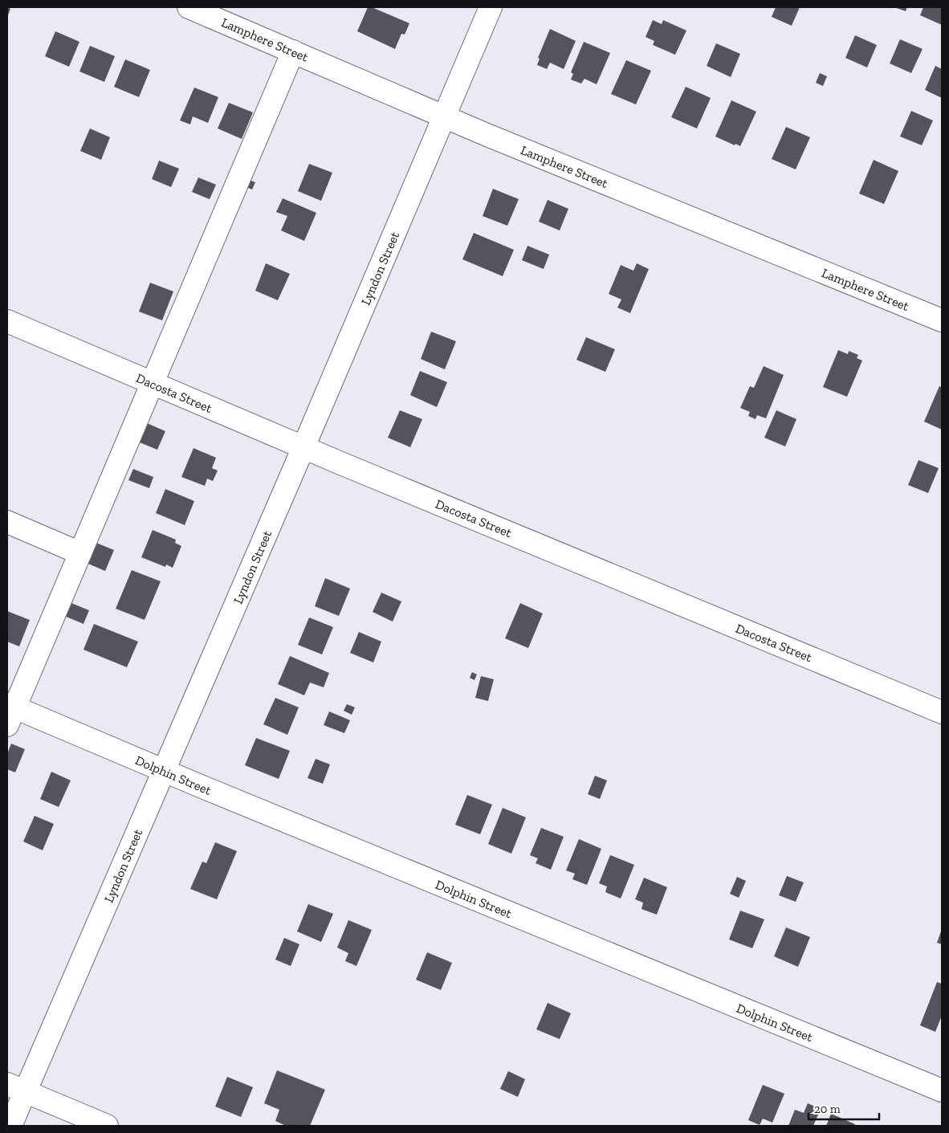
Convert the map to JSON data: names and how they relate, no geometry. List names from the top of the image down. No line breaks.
{"streets":{"street":["Lamphere Street","Lyndon Street","Dacosta Street","Dolphin Street"]},"crossings":[["Lamphere Street","Lyndon Street"],["Lyndon Street","Dacosta Street"],["Lyndon Street","Dolphin Street"]],"scale_bar":"20 m"}
